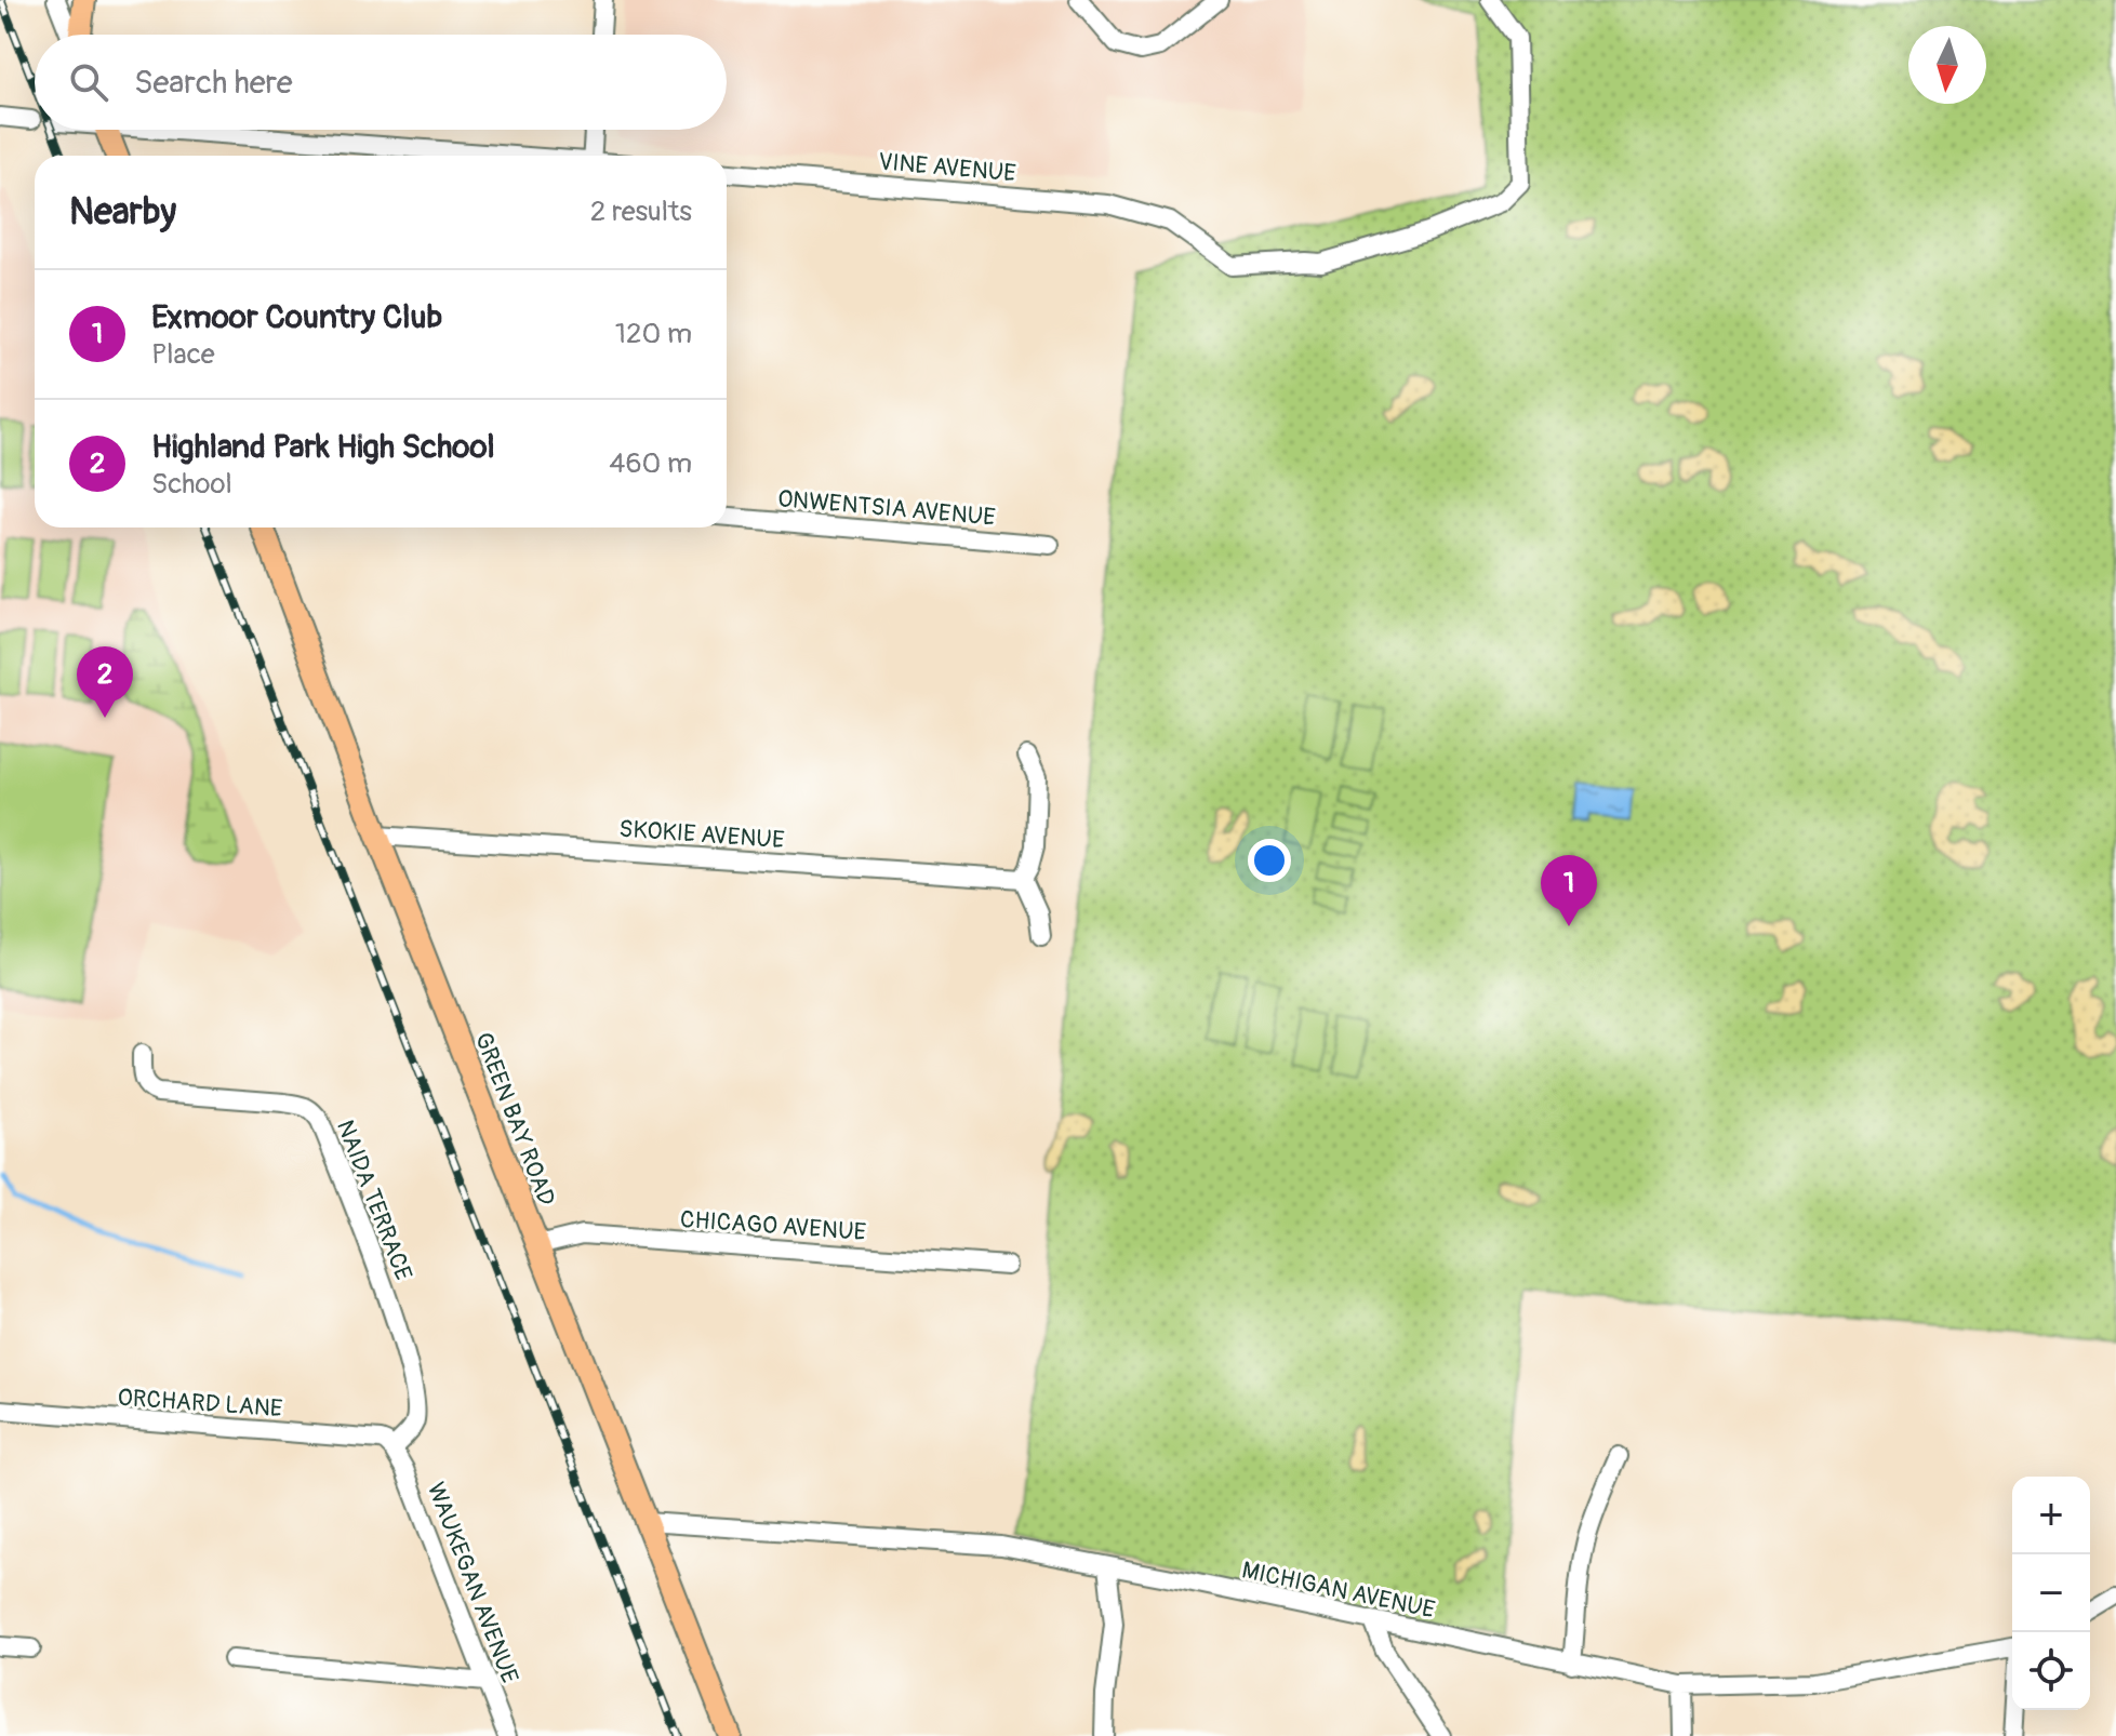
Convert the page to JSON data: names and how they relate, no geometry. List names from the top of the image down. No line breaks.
{"streets":{"main road":["GREEN BAY ROAD"],"street":["VINE AVENUE","ONWENTSIA AVENUE","SKOKIE AVENUE","NAIDA TERRACE","CHICAGO AVENUE","ORCHARD LANE","WAUKEGAN AVENUE","MICHIGAN AVENUE"]},"crossings":[["SKOKIE AVENUE","GREEN BAY ROAD"],["GREEN BAY ROAD","CHICAGO AVENUE"],["GREEN BAY ROAD","MICHIGAN AVENUE"],["NAIDA TERRACE","ORCHARD LANE"],["NAIDA TERRACE","WAUKEGAN AVENUE"],["ORCHARD LANE","WAUKEGAN AVENUE"]],"north":"bottom","page":{"search":"Search here","heading":["Nearby","2 results"],"list":[{"mark":"1","name":"Exmoor Country Club","note":"Place","value":"120 m"},{"mark":"2","name":"Highland Park High School","note":"School","value":"460 m"}],"pins":["2","1"],"map_buttons":["+","−"]}}
